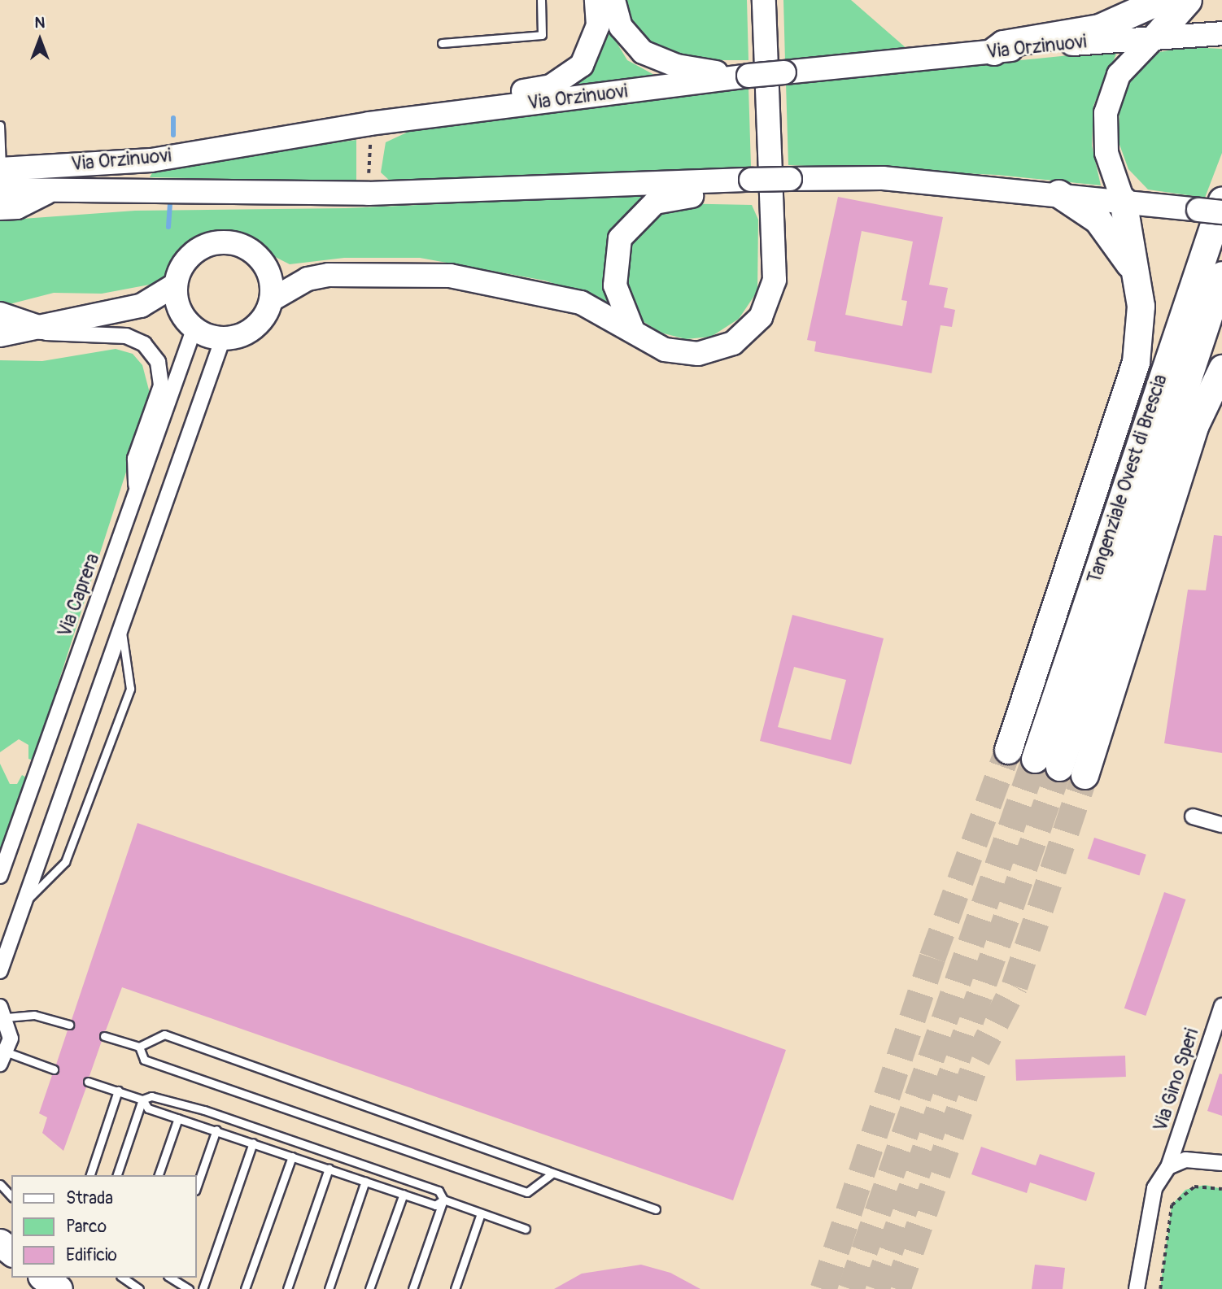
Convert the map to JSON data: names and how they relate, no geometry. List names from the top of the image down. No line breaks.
{"streets":{"highway":["Tangenziale Ovest di Brescia"],"main road":["Via Orzinuovi"],"street":["Via Caprera","Via Gino Speri"]},"crossings":[["Via Orzinuovi","Tangenziale Ovest di Brescia"]],"legend":["Strada","Parco","Edificio"],"north":"top"}
